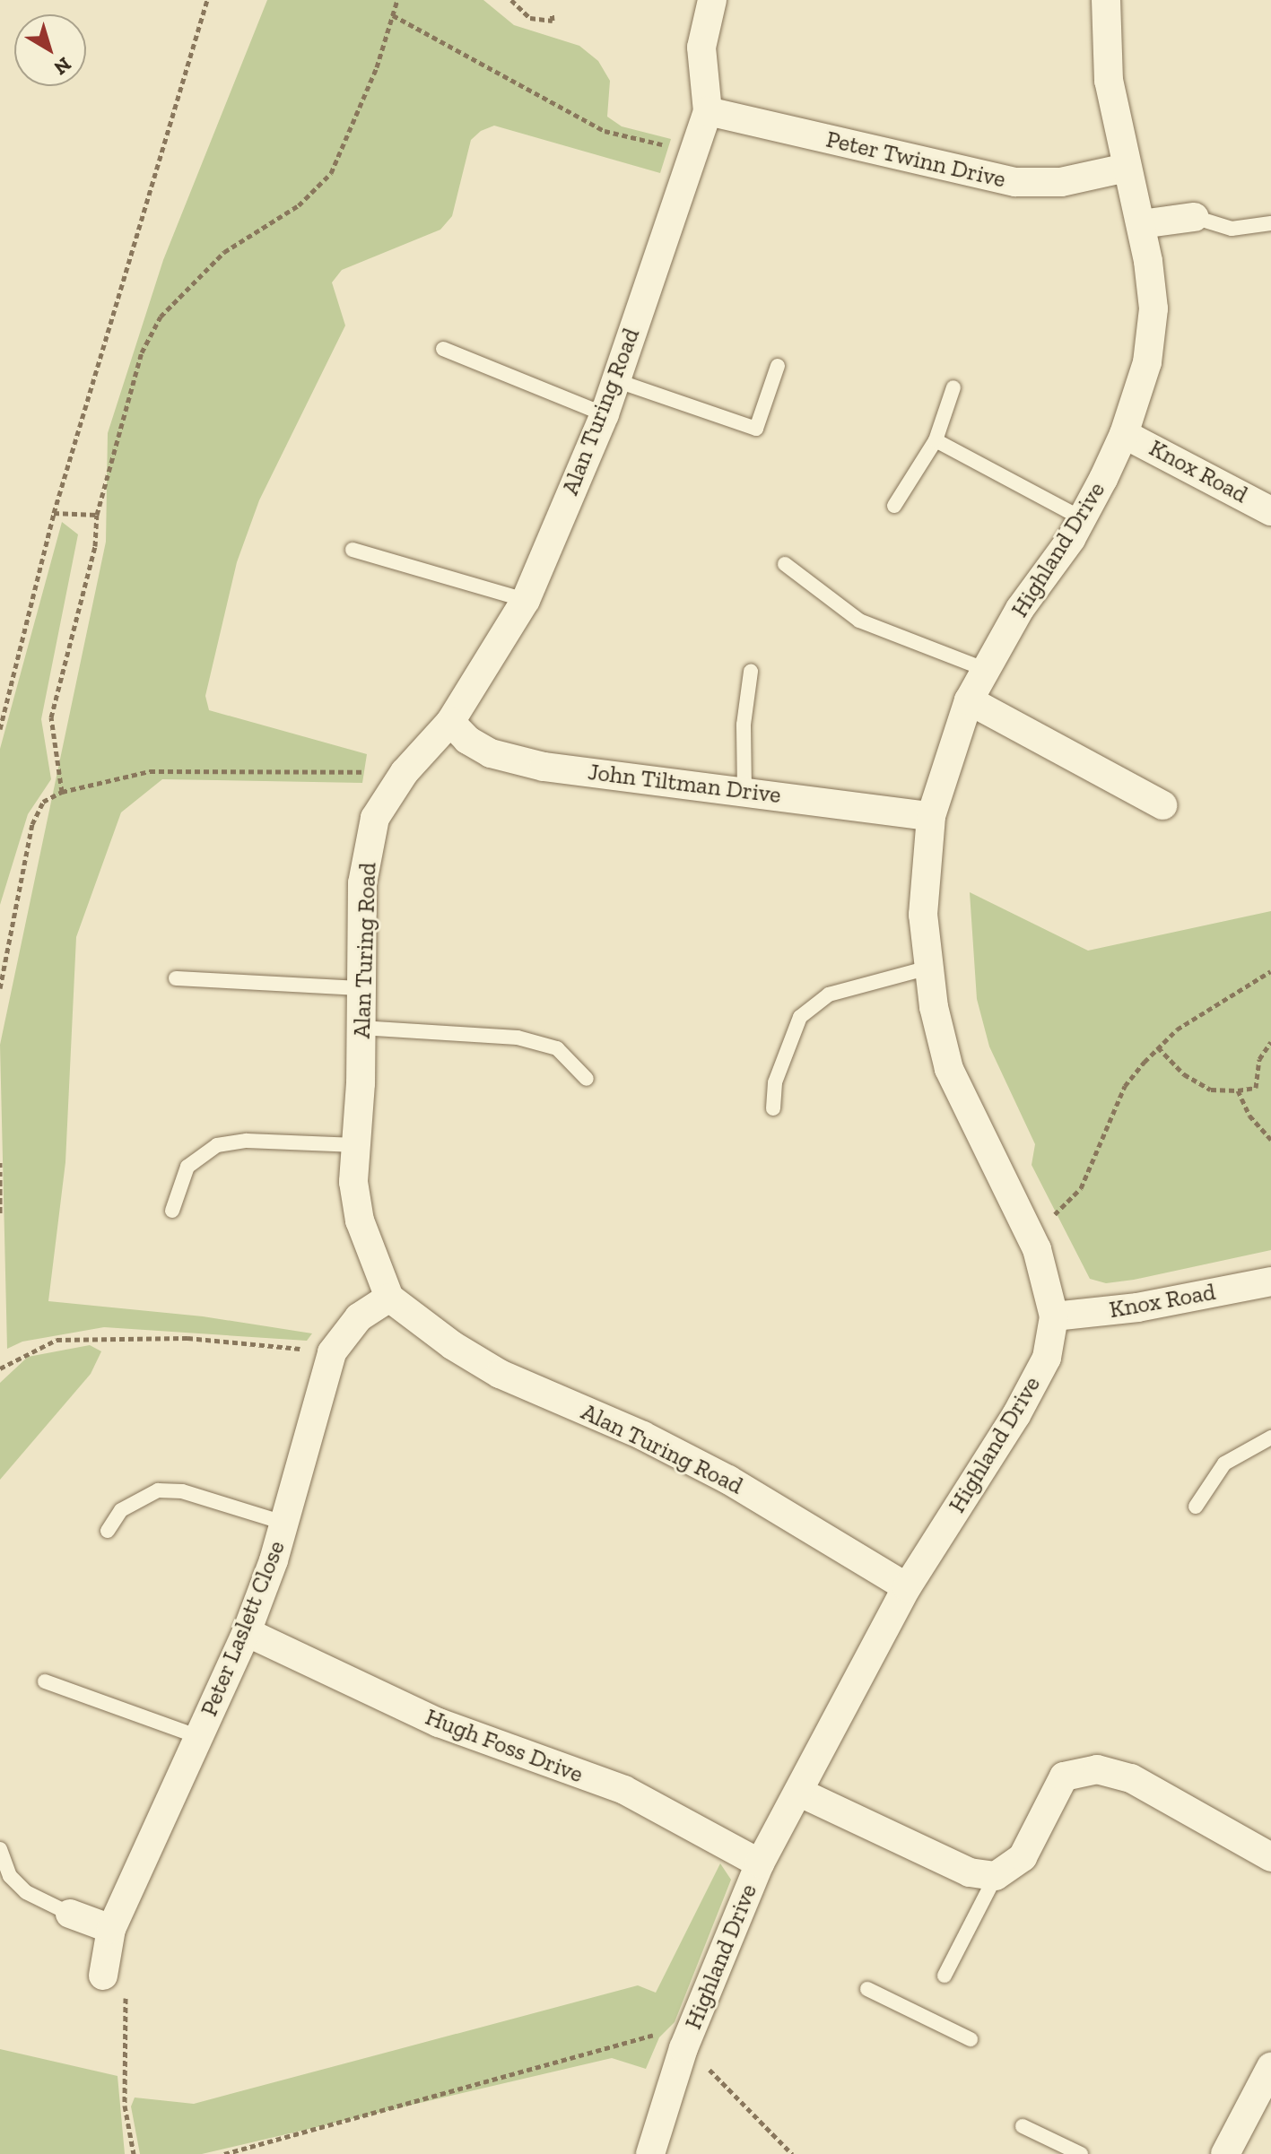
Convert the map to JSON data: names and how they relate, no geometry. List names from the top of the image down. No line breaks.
{"streets":{"street":["Peter Twinn Drive","Alan Turing Road","Knox Road","Highland Drive","John Tiltman Drive","Peter Laslett Close","Hugh Foss Drive"]},"crossings":[["Peter Twinn Drive","Alan Turing Road"],["Peter Twinn Drive","Highland Drive"],["Alan Turing Road","Highland Drive"],["Alan Turing Road","John Tiltman Drive"],["Alan Turing Road","Peter Laslett Close"],["Knox Road","Highland Drive"],["Highland Drive","John Tiltman Drive"],["Highland Drive","Hugh Foss Drive"],["Peter Laslett Close","Hugh Foss Drive"]],"north":"bottom right"}
